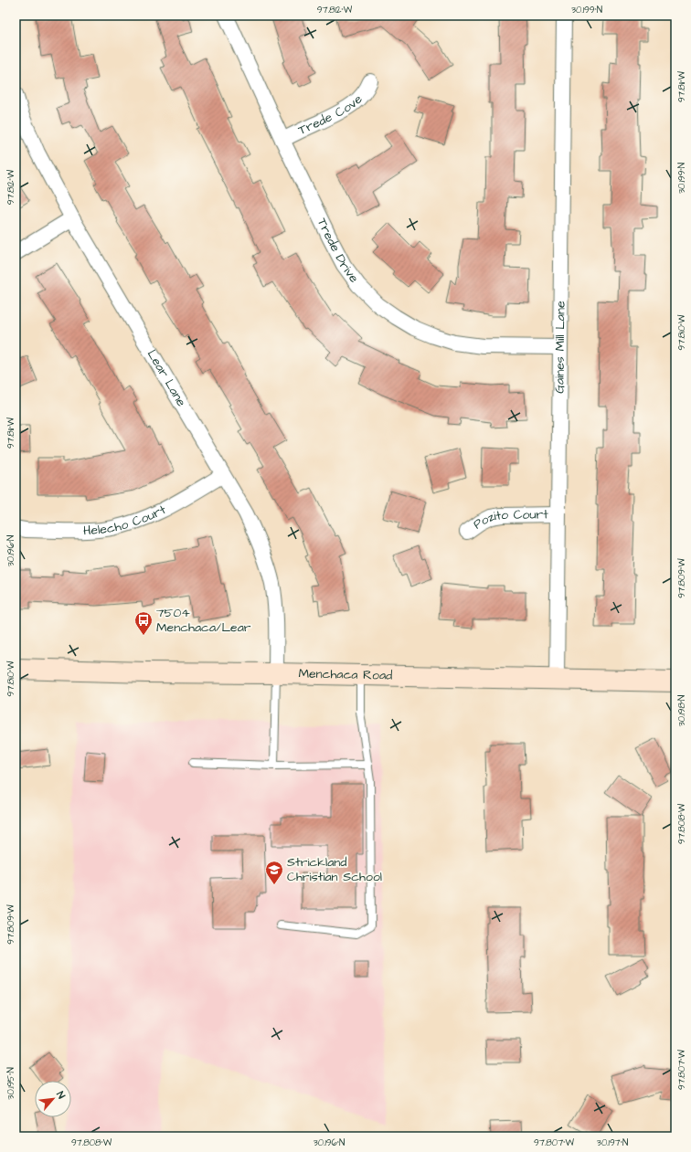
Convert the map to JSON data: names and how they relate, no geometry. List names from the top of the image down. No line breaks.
{"streets":{"main road":["Menchaca Road"],"street":["Trede Cove","Trede Drive","Gaines Mill Lane","Lear Lane","Helecho Court","Pozito Court"]},"crossings":[["Trede Cove","Trede Drive"],["Trede Drive","Gaines Mill Lane"],["Gaines Mill Lane","Pozito Court"],["Gaines Mill Lane","Menchaca Road"],["Lear Lane","Helecho Court"],["Lear Lane","Menchaca Road"]],"places":{"bus stop":["7504 Menchaca/Lear"],"school or university":["Strickland Christian School"]},"north":"top right","coordinates":["97.812°W","30.199°N","97.811°W","97.810°W","30.196°N","97.809°W","30.198°N","97.808°W","97.807°W","30.195°N","30.197°N"]}
